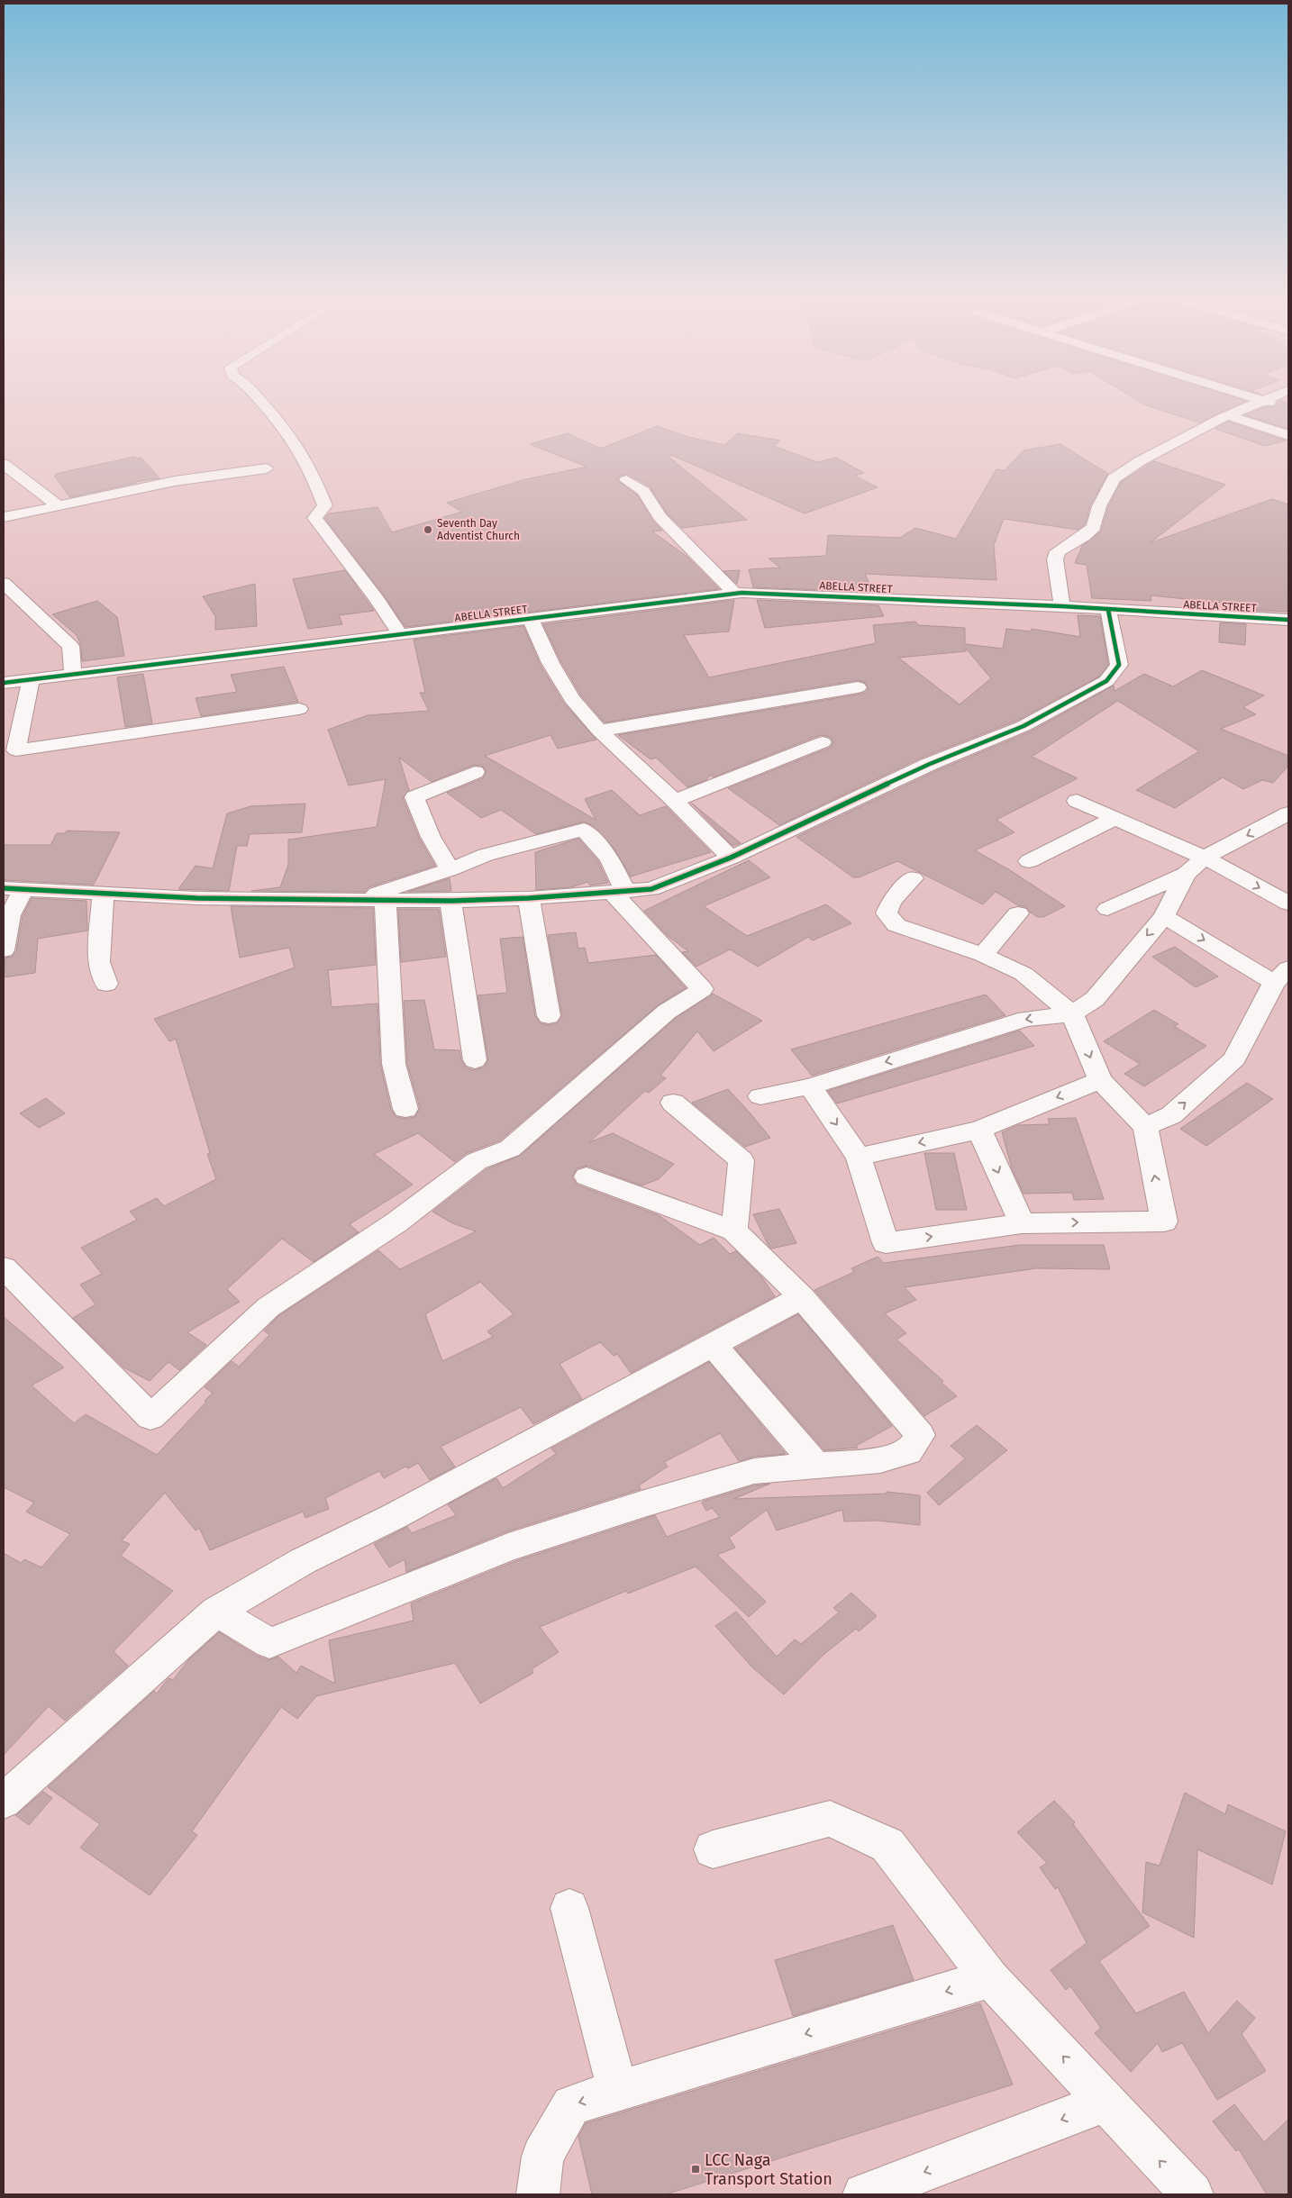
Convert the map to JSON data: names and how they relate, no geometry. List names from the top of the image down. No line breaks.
{"streets":{"street":["ABELLA STREET"]},"places":{"other":["Seventh Day Adventist Church"],"transit":["LCC Naga Transport Station"]}}
